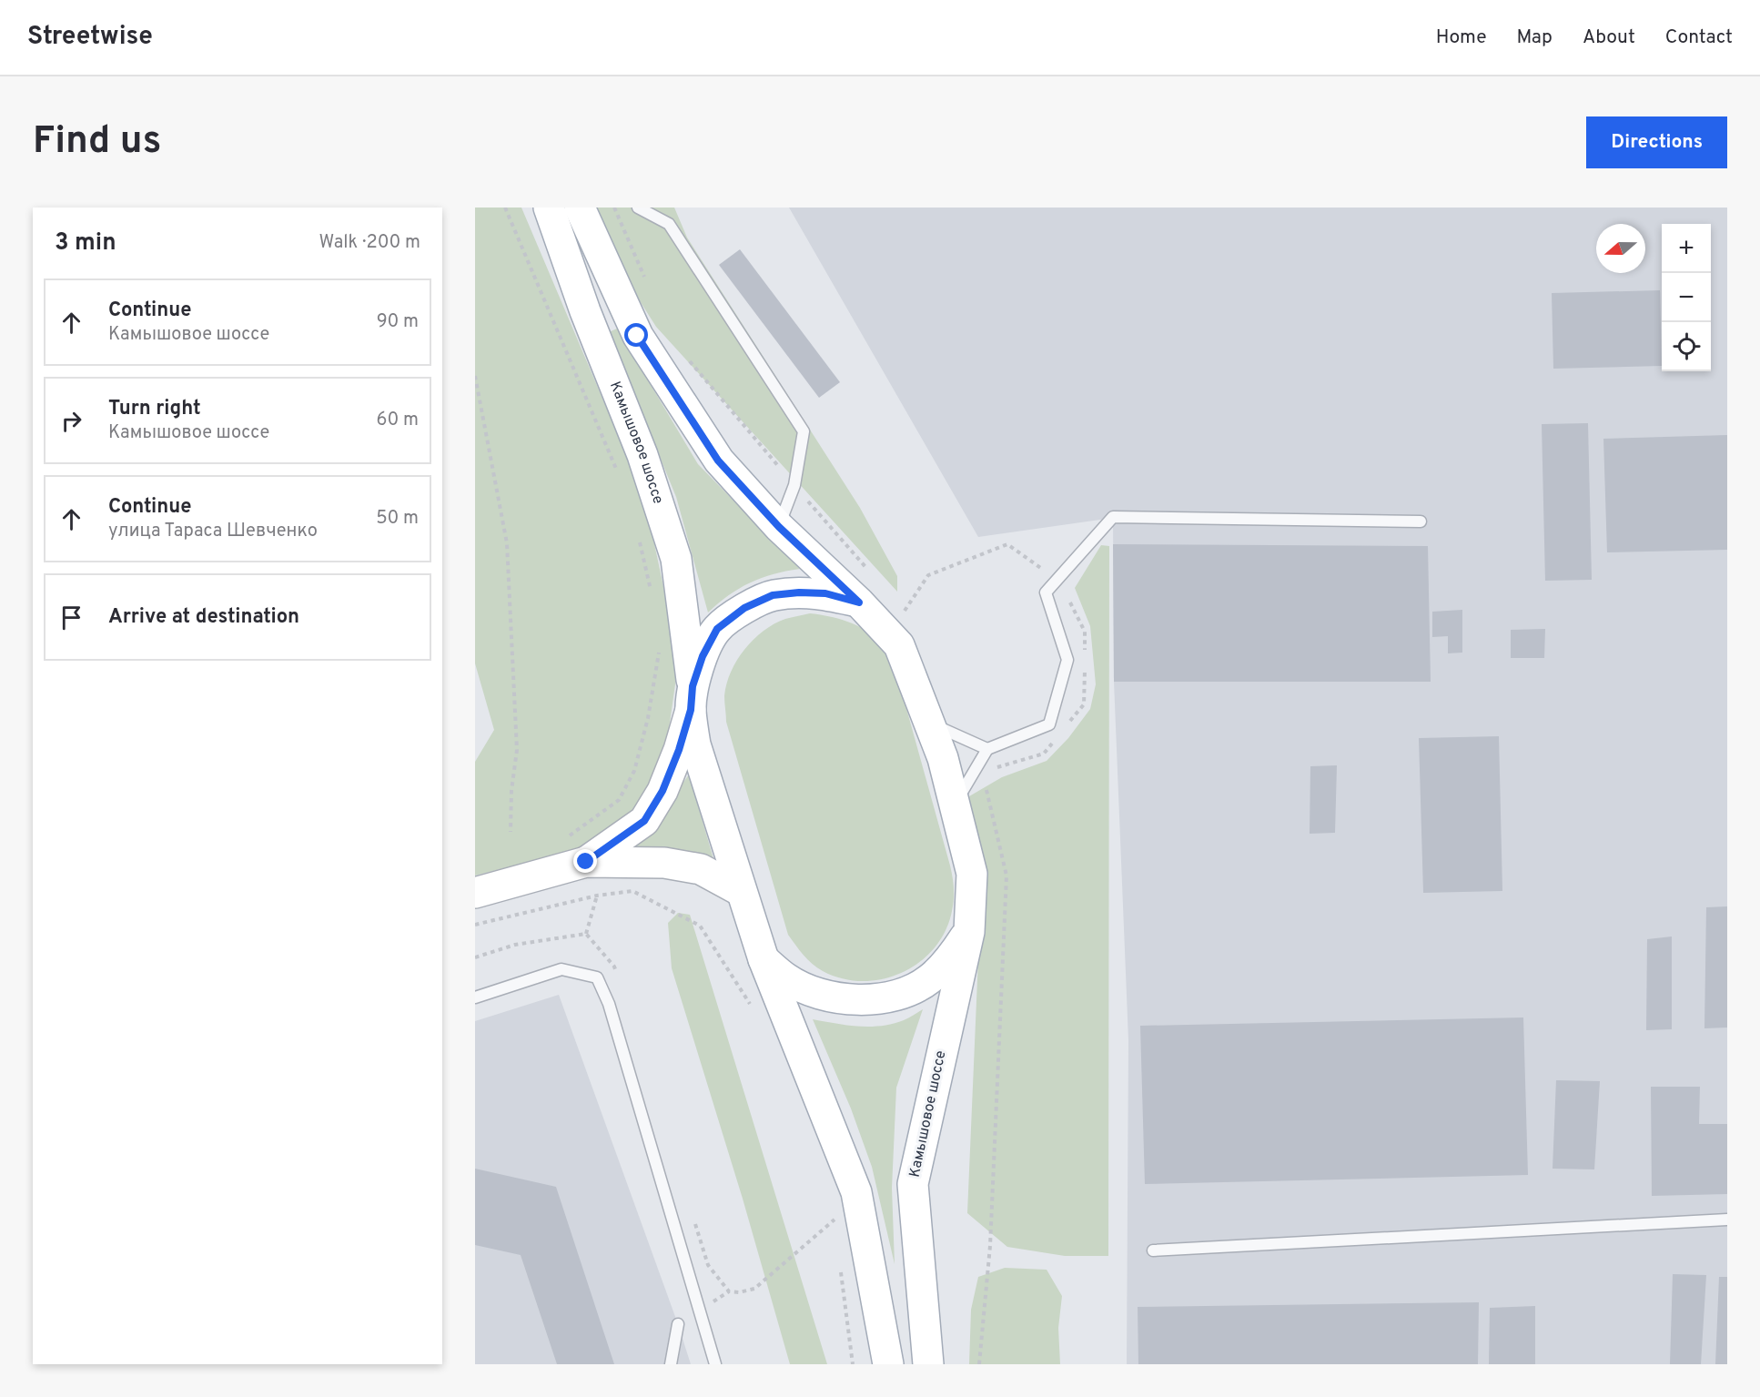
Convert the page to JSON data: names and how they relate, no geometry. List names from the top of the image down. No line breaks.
{"streets":{"main road":["Камышовое шоссе"]},"north":"left","page":{"header":"Streetwise","nav":["Home","Map","About","Contact"],"buttons":"Directions","title":"Find us","heading":["3 min","Walk · 200 m"],"map_buttons":["+","−"],"list":[["Continue","Камышовое шоссе","90 m"],["Turn right","Камышовое шоссе","60 m"],["Continue","улица Тараса Шевченко","50 m"],"Arrive at destination"]}}
